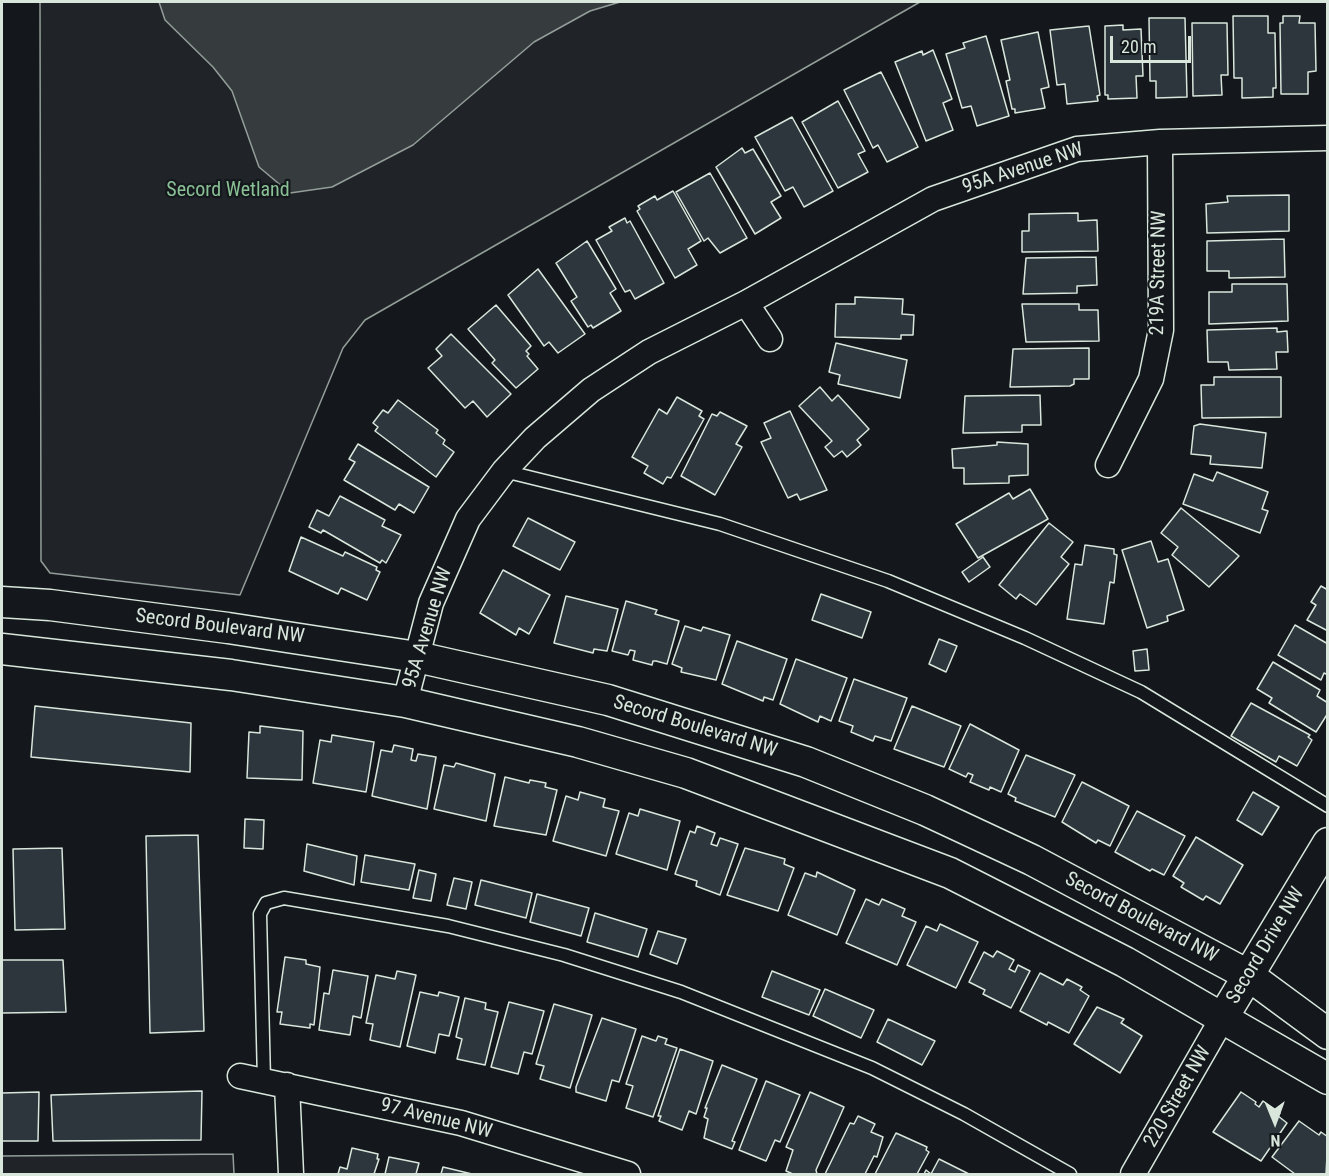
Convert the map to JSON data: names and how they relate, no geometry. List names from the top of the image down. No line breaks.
{"streets":{"street":["95A Avenue NW","219A Street NW","Secord Boulevard NW","Secord Drive NW","220 Street NW","97 Avenue NW"]},"crossings":[["95A Avenue NW","219A Street NW"],["95A Avenue NW","Secord Boulevard NW"],["Secord Boulevard NW","Secord Drive NW"],["Secord Drive NW","220 Street NW"]],"parks":["Secord Wetland"],"scale_bar":"20 m","north":"bottom"}
